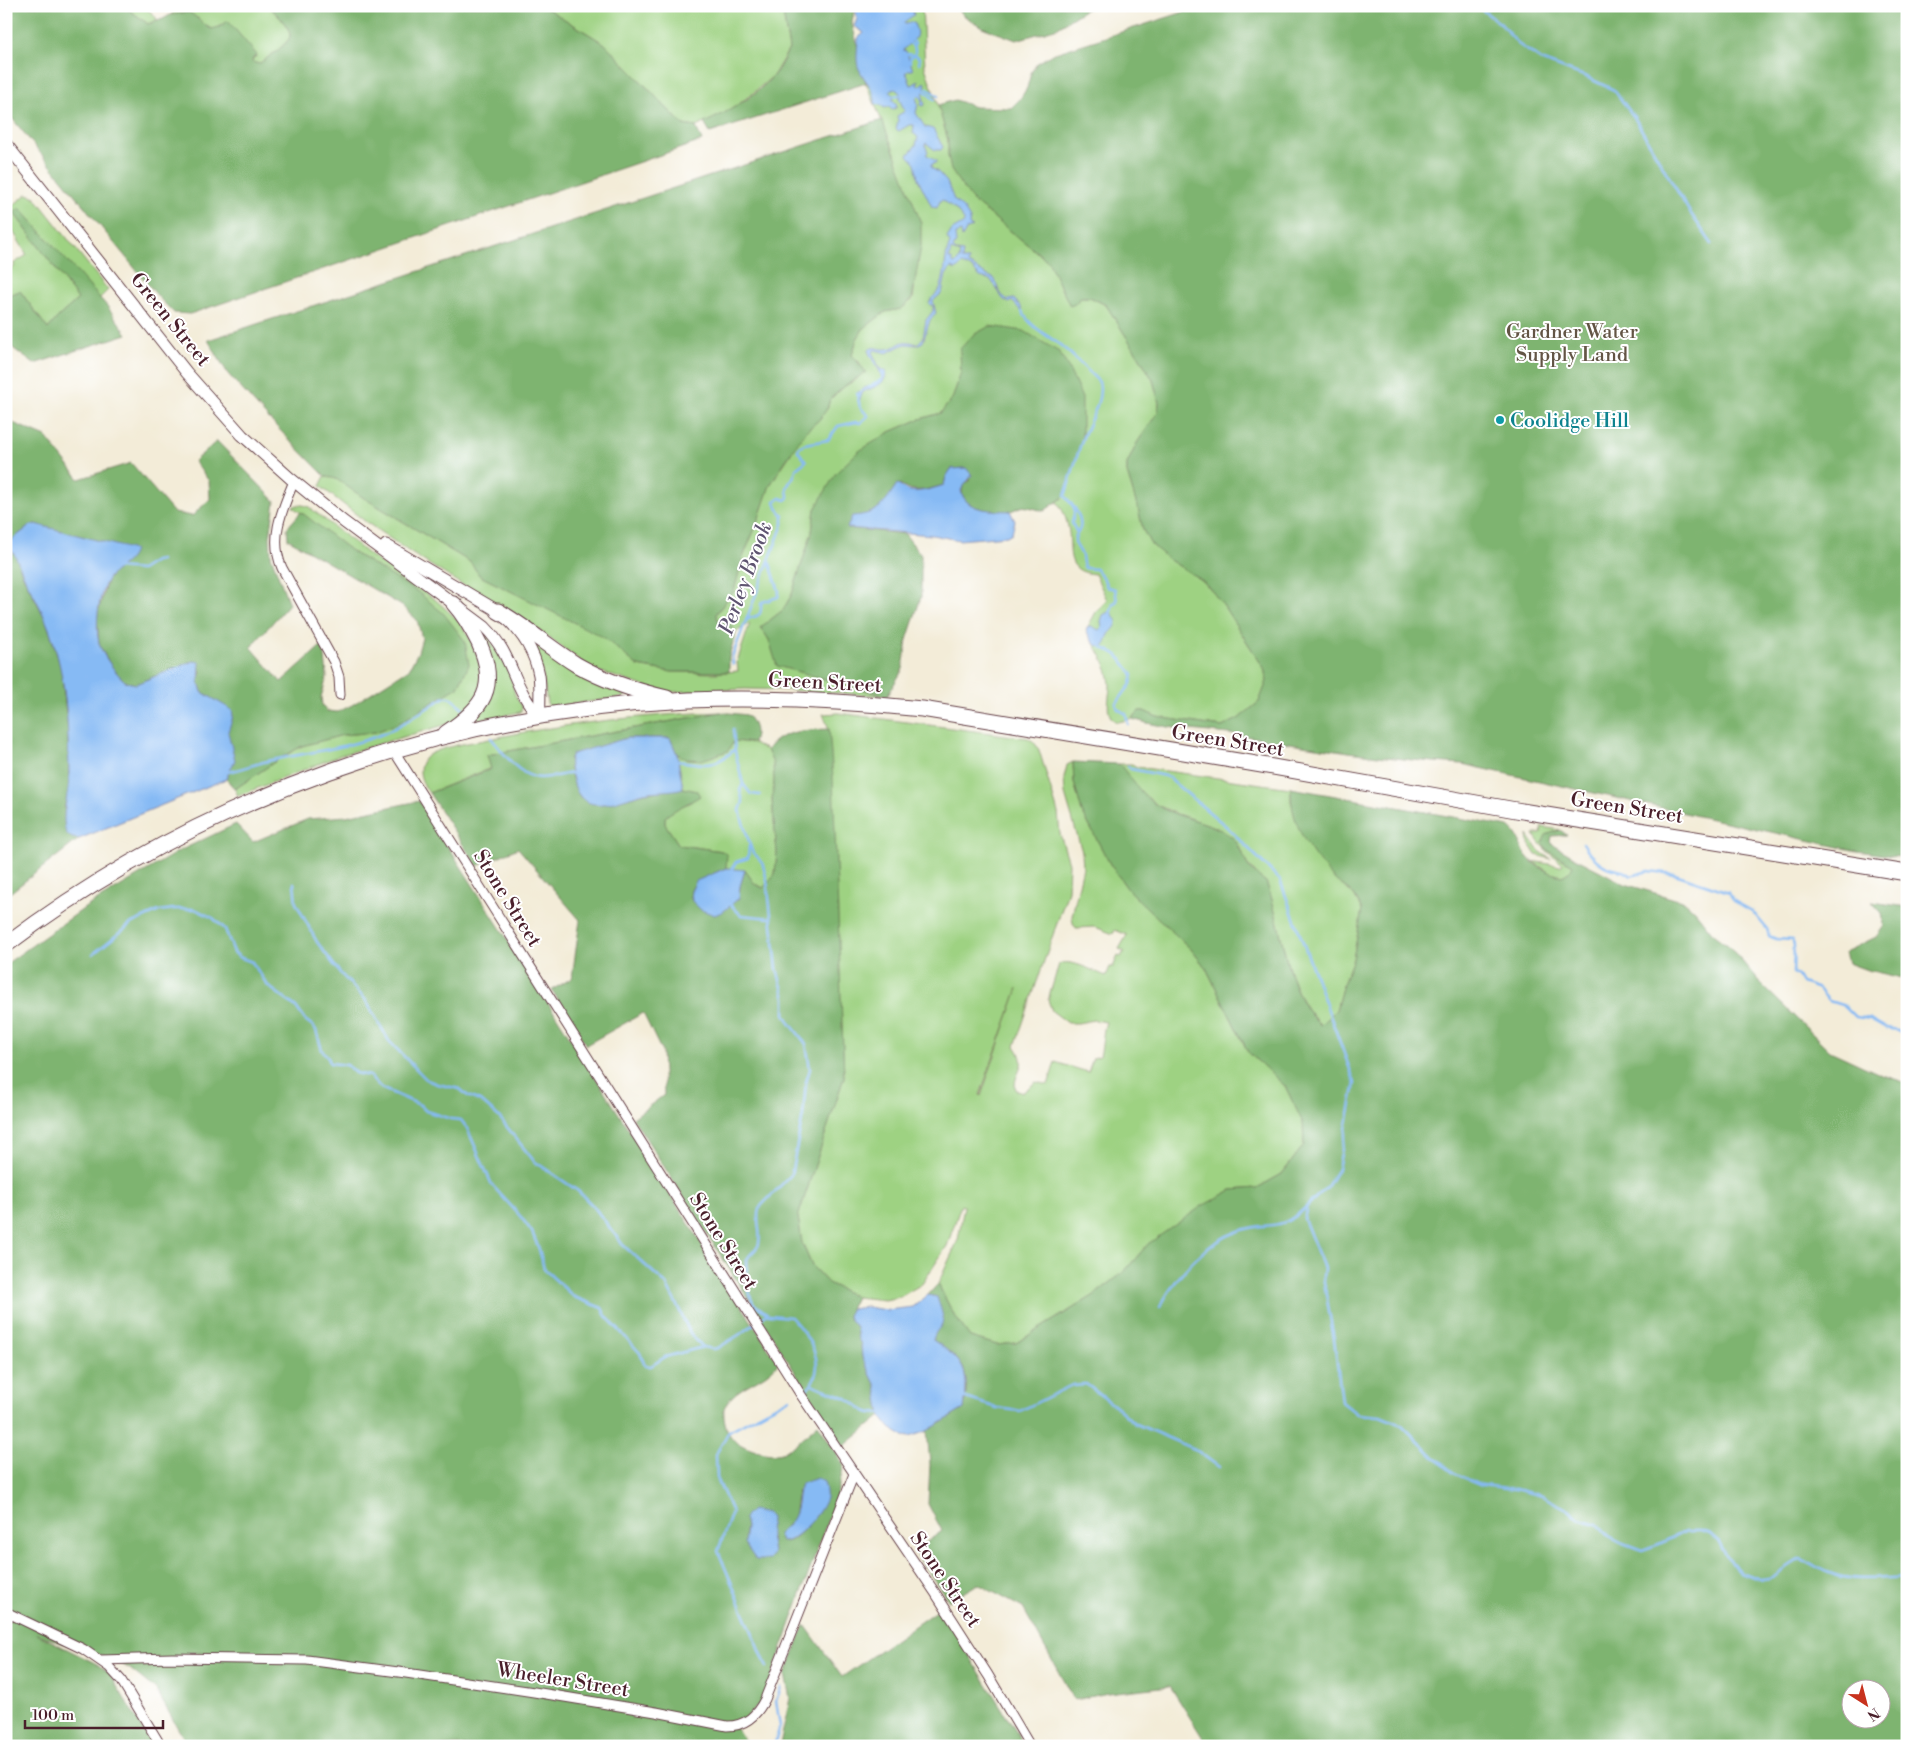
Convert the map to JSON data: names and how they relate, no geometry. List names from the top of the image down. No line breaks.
{"streets":{"highway":["Green Street"],"street":["Stone Street","Wheeler Street"]},"crossings":[["Stone Street","Wheeler Street"]],"water":["Perley Brook"],"parks":["Gardner Water Supply Land"],"places":["Coolidge Hill"],"scale_bar":"100 m","north":"bottom right"}
